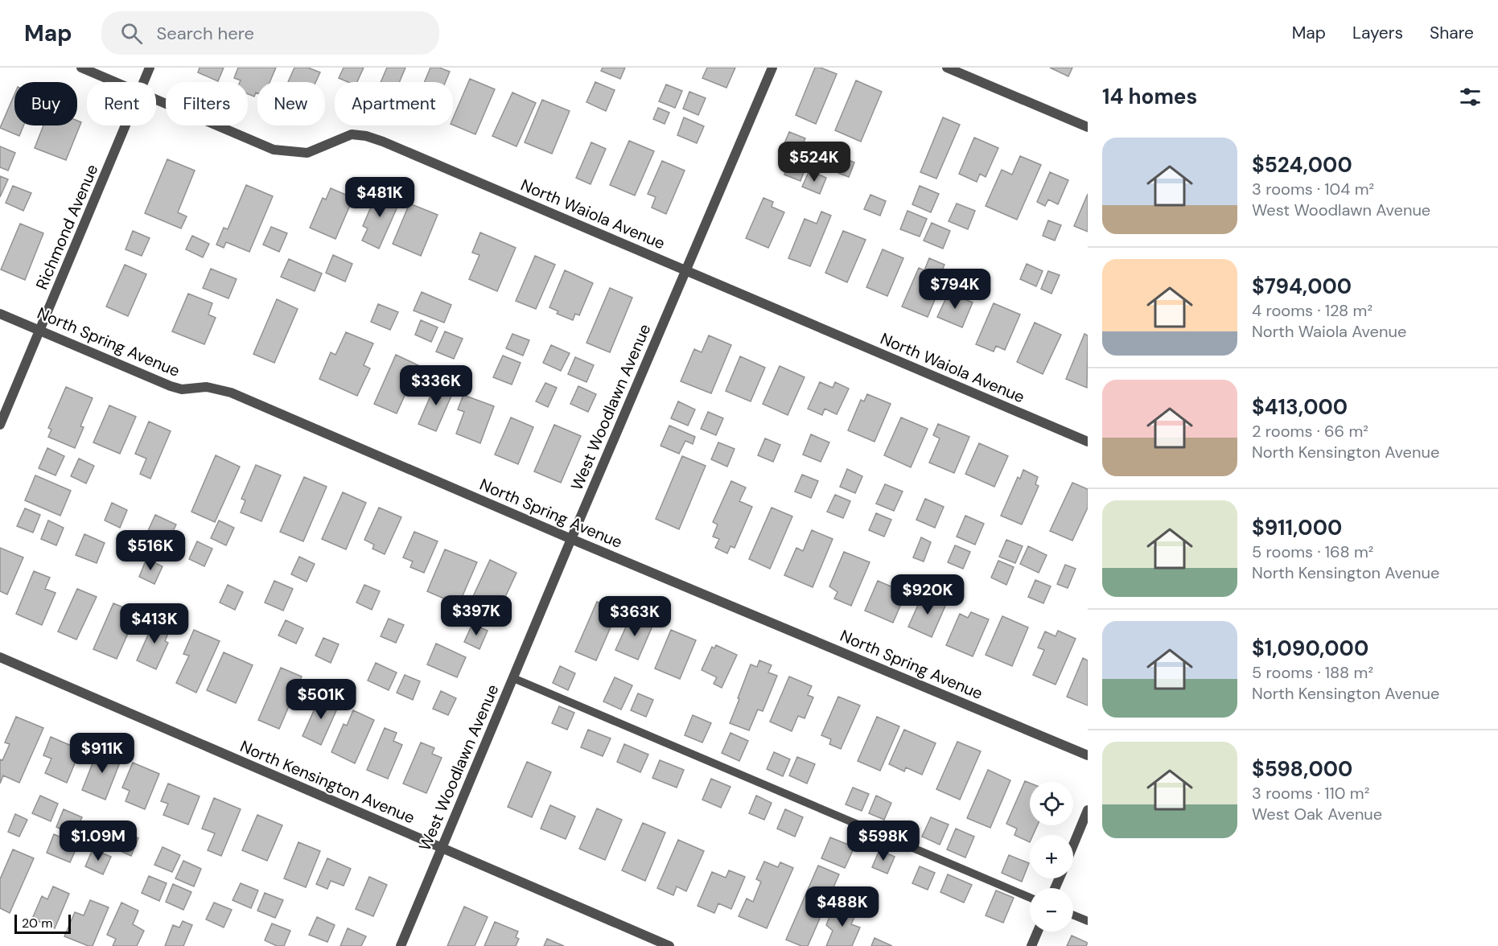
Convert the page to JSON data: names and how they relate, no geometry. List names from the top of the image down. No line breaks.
{"streets":{"street":["North Waiola Avenue","Richmond Avenue","North Spring Avenue","West Woodlawn Avenue","North Kensington Avenue"]},"crossings":[["North Waiola Avenue","West Woodlawn Avenue"],["Richmond Avenue","North Spring Avenue"],["North Spring Avenue","West Woodlawn Avenue"],["West Woodlawn Avenue","North Kensington Avenue"]],"scale_bar":"20 m","page":{"header":"Map","search":"Search here","nav":["Map","Layers","Share"],"heading":"14 homes","chip":["Buy","Rent","Filters","New","Apartment"],"list":[{"name":"$524,000","note":"3 rooms · 104 m² · West Woodlawn Avenue"},{"name":"$794,000","note":"4 rooms · 128 m² · North Waiola Avenue"},{"name":"$413,000","note":"2 rooms · 66 m² · North Kensington Avenue"},{"name":"$911,000","note":"5 rooms · 168 m² · North Kensington Avenue"},{"name":"$1,090,000","note":"5 rooms · 188 m² · North Kensington Avenue"},{"name":"$598,000","note":"3 rooms · 110 m² · West Oak Avenue"}],"price":["$524K","$481K","$794K","$336K","$516K","$920K","$397K","$363K","$413K","$501K","$911K","$1.09M","$598K","$488K"],"map_buttons":["+","−"],"scale":"20 m"}}
